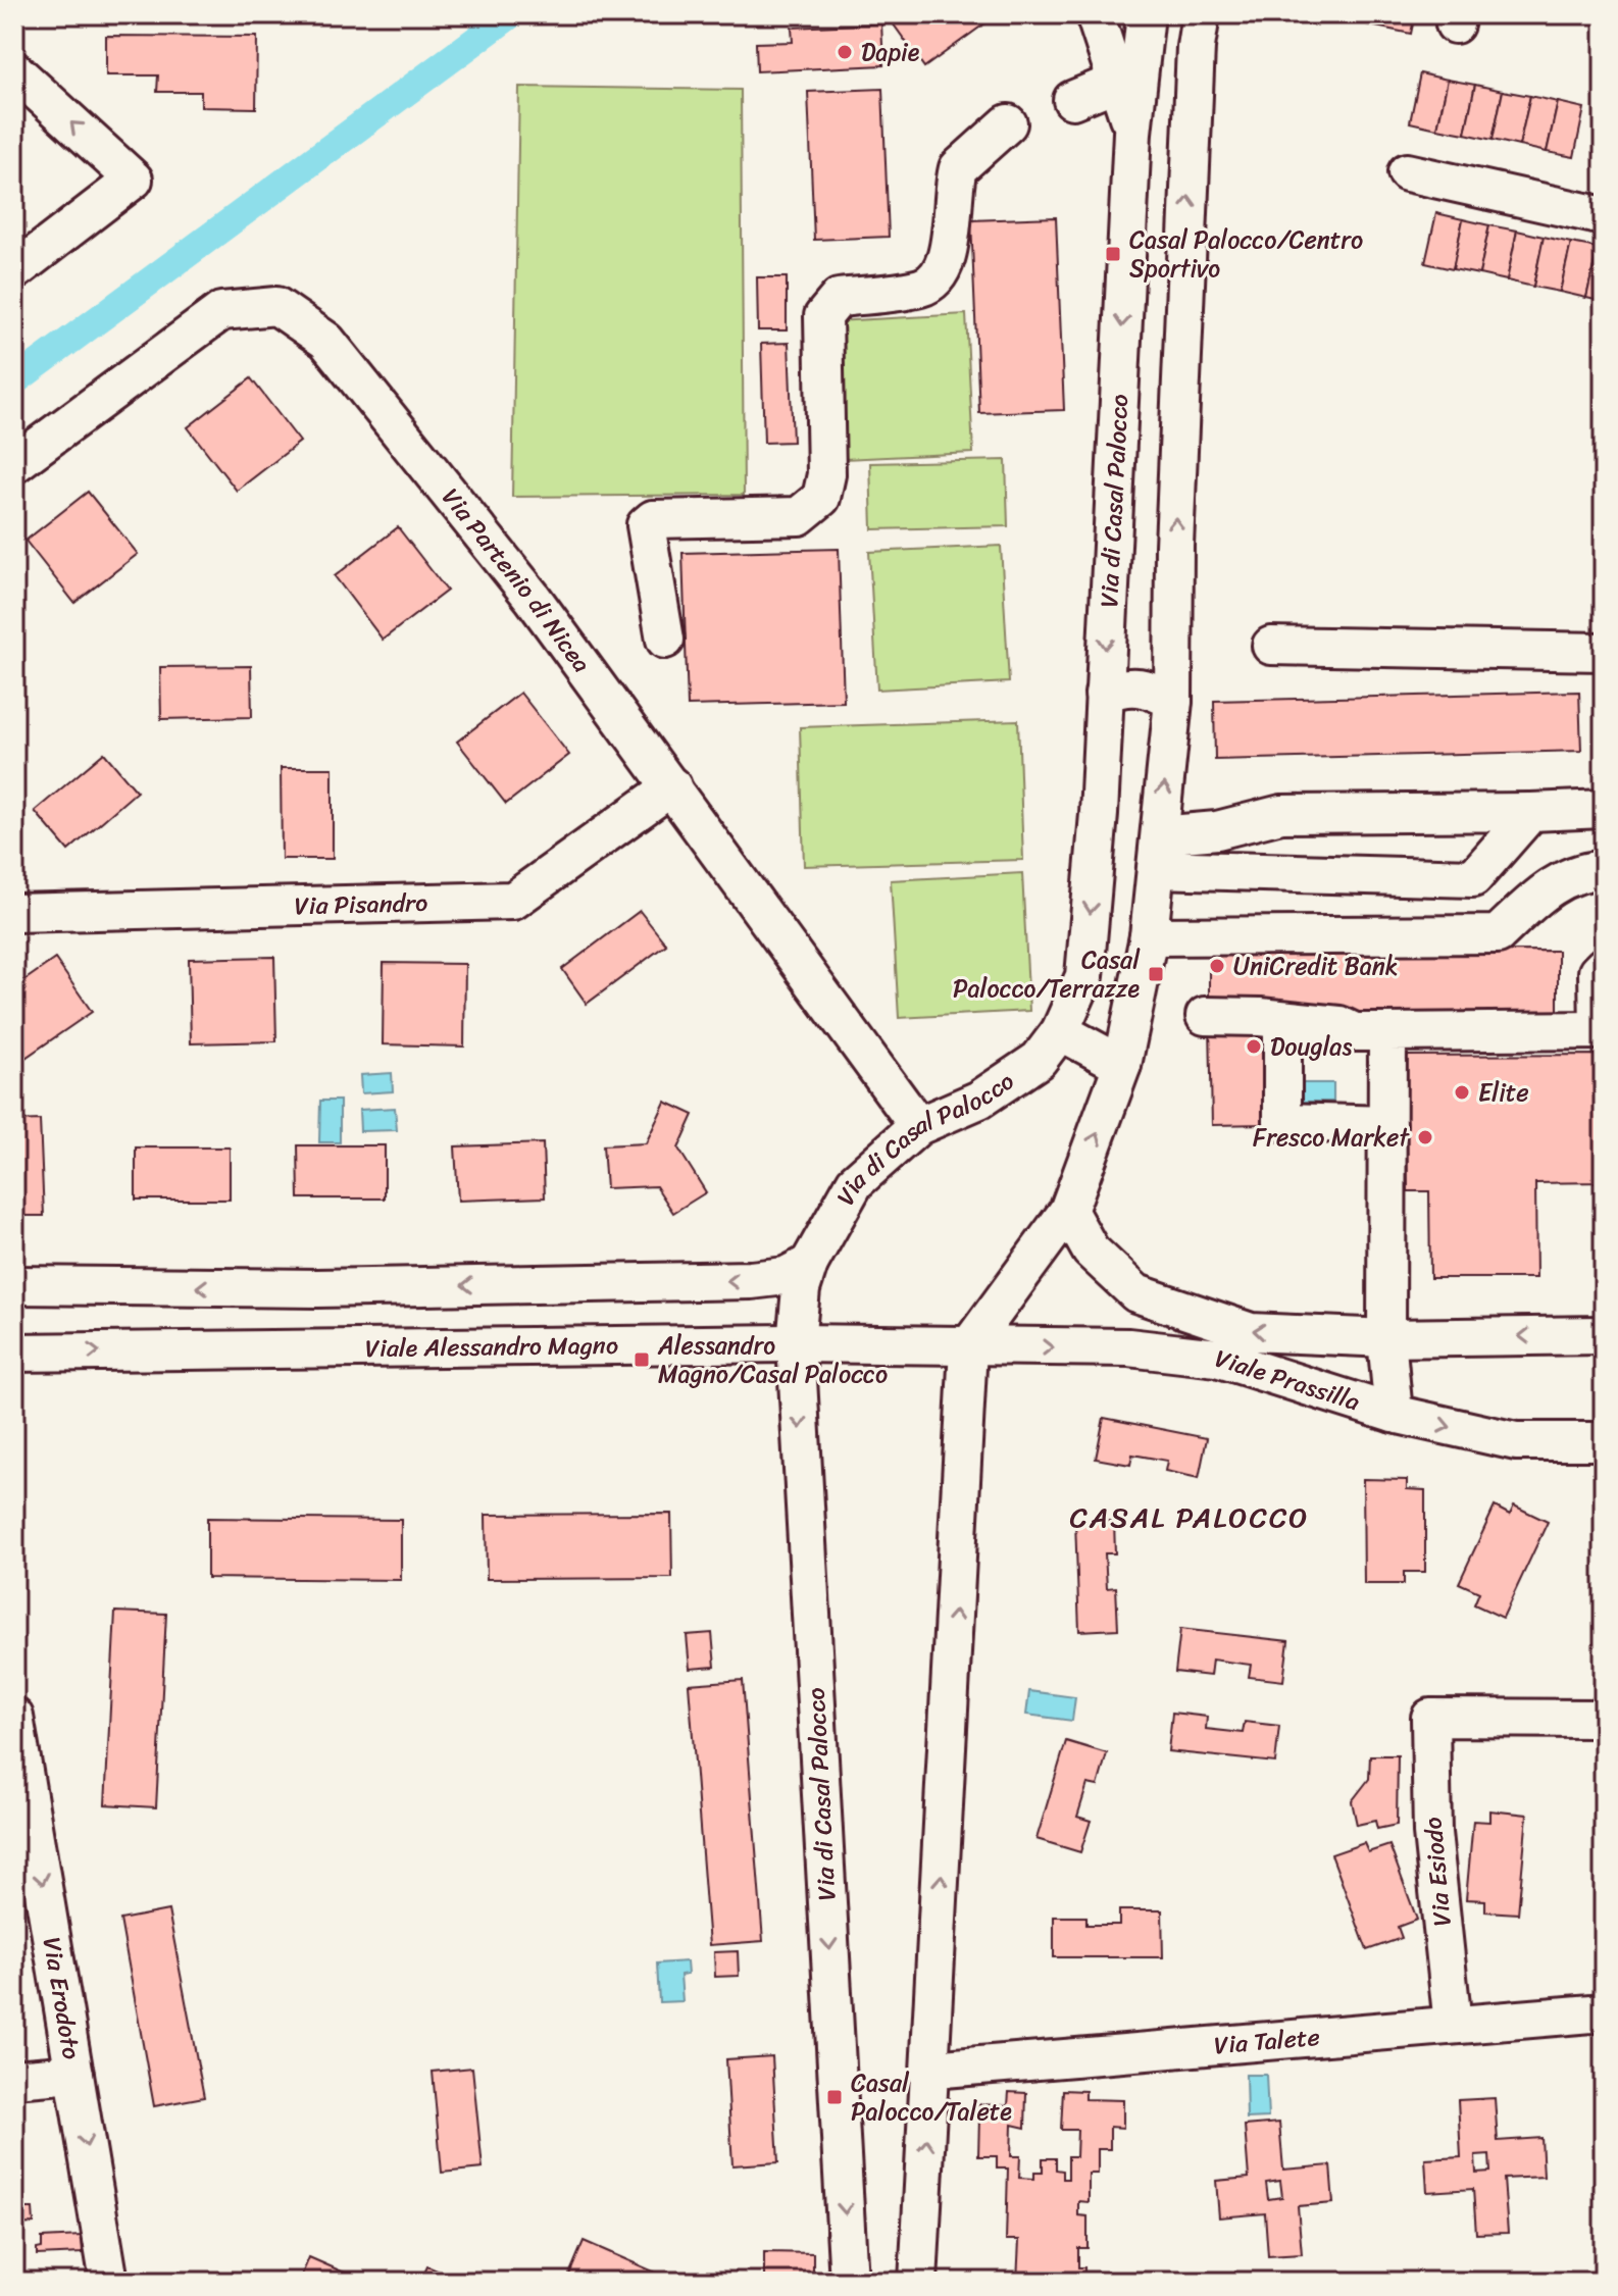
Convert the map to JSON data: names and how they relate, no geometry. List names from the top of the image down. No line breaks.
{"streets":{"street":["Via di Casal Palocco","Via Partenio di Nicea","Via Pisandro","Viale Alessandro Magno","Viale Prassilla","Via Esiodo","Via Erodoto","Via Talete"]},"crossings":[["Via di Casal Palocco","Via Partenio di Nicea"],["Via di Casal Palocco","Viale Alessandro Magno"],["Via Partenio di Nicea","Via Pisandro"],["Viale Alessandro Magno","Viale Prassilla"],["Via Esiodo","Via Talete"]],"one_way":["Via Erodoto"],"districts":["CASAL PALOCCO"],"places":{"other":["Dapie","UniCredit Bank","Douglas","Elite","Fresco Market"],"transit":["Casal Palocco/Centro Sportivo","Casal Palocco/Terrazze","Alessandro Magno/Casal Palocco","Casal Palocco/Talete"]}}
